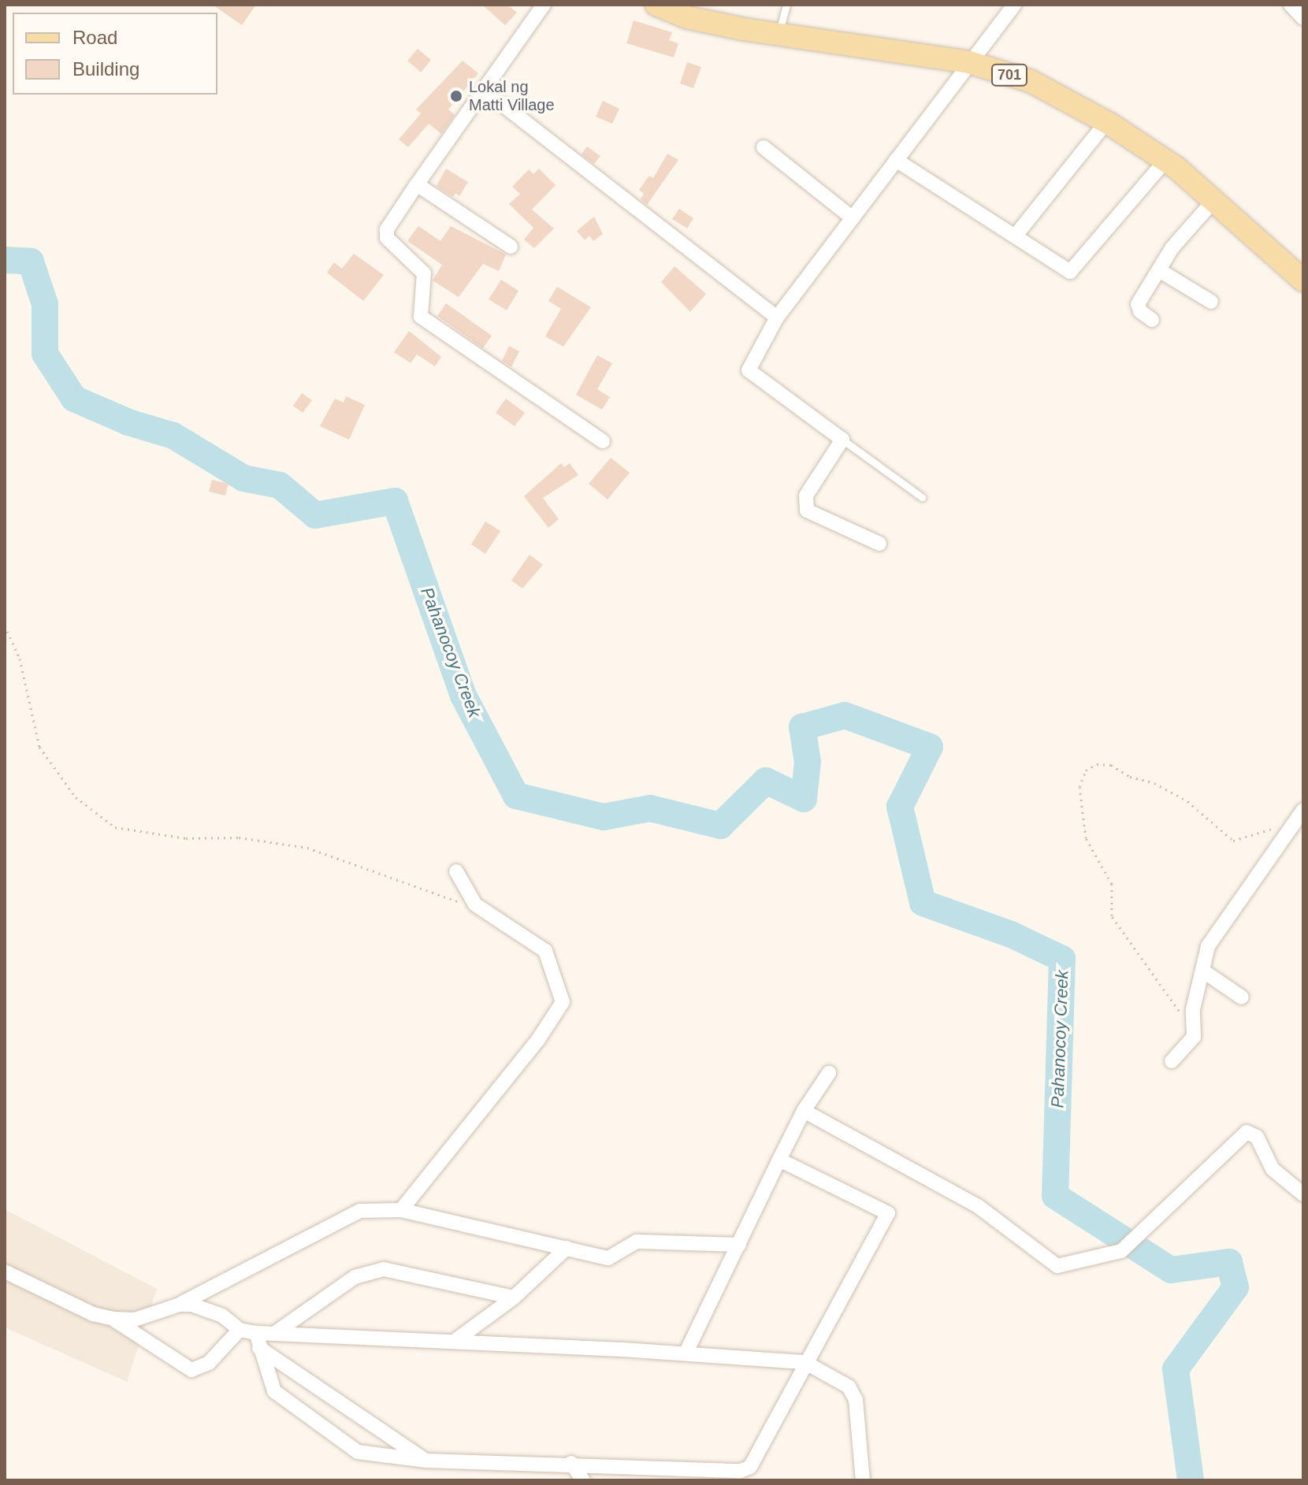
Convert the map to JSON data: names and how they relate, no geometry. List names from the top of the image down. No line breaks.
{"streets":{"main road":["701"]},"water":["Pahanocoy Creek"],"places":["Lokal ng Matti Village"],"legend":["Road","Building"]}
